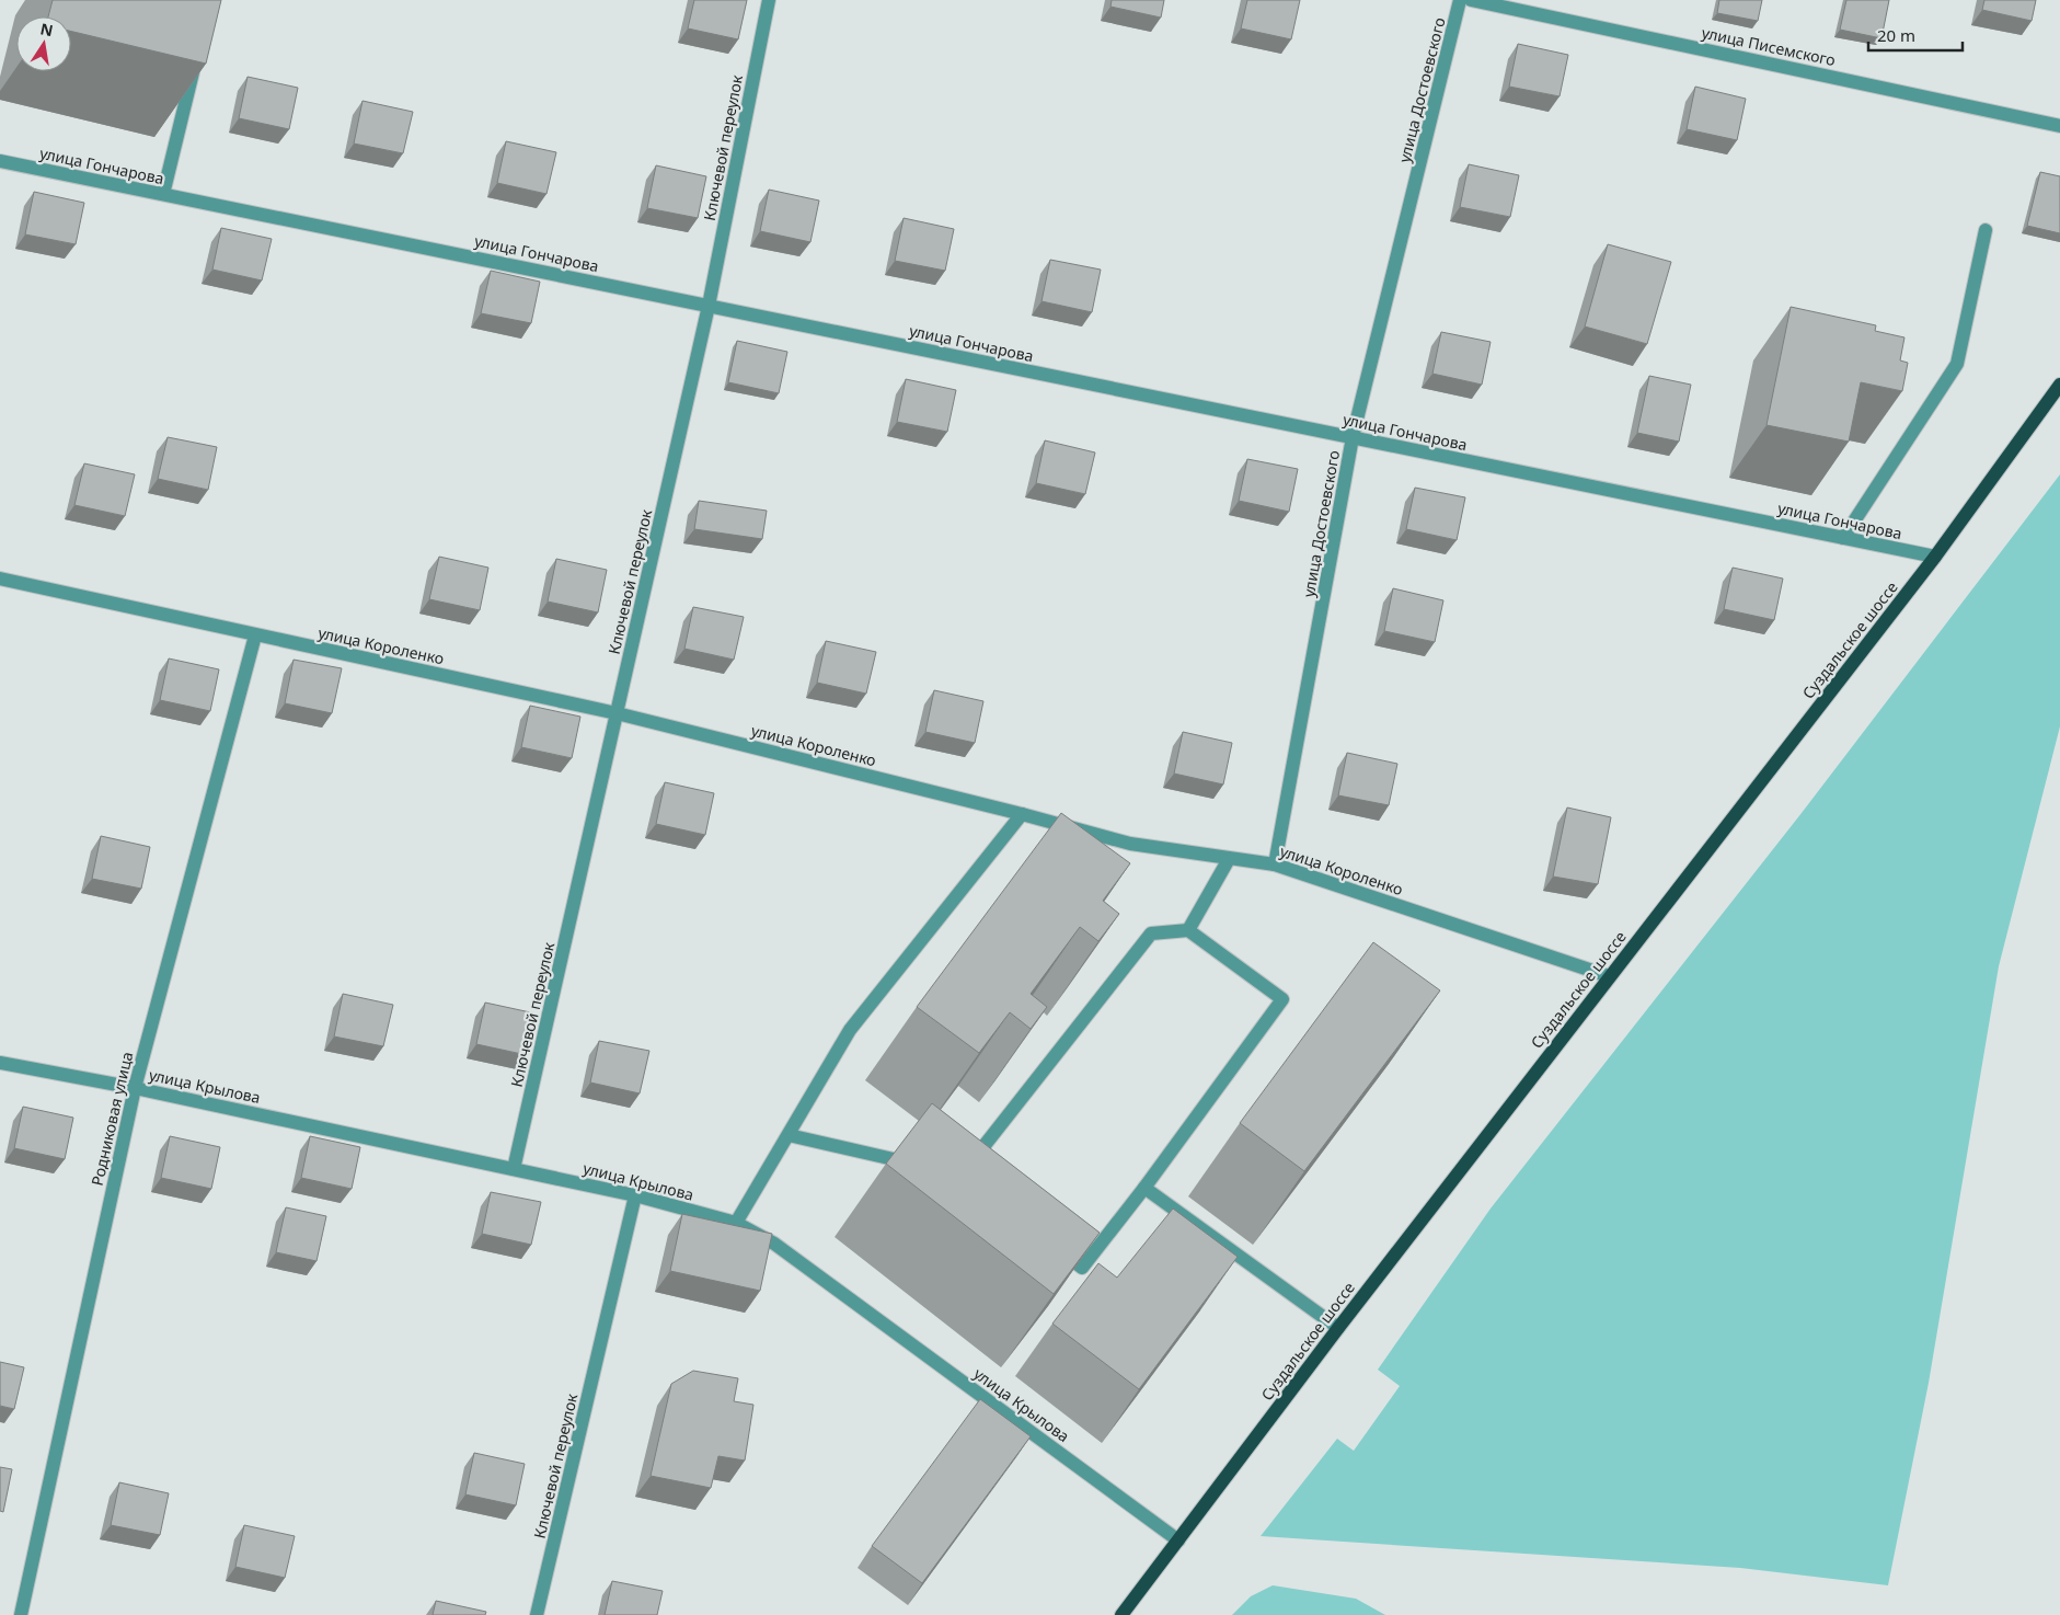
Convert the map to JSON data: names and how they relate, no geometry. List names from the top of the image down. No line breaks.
{"streets":{"main road":["Суздальское шоссе"],"street":["улица Писемского","улица Достоевского","Ключевой переулок","улица Гончарова","улица Короленко","улица Крылова","Родниковая улица"]},"crossings":[["улица Достоевского","улица Гончарова"],["улица Достоевского","улица Короленко"],["Ключевой переулок","улица Гончарова"],["Ключевой переулок","улица Короленко"],["Ключевой переулок","улица Крылова"],["улица Гончарова","Суздальское шоссе"],["Суздальское шоссе","улица Короленко"],["Суздальское шоссе","улица Крылова"],["улица Короленко","Родниковая улица"],["улица Крылова","Родниковая улица"]],"scale_bar":"20 m","north":"top"}
